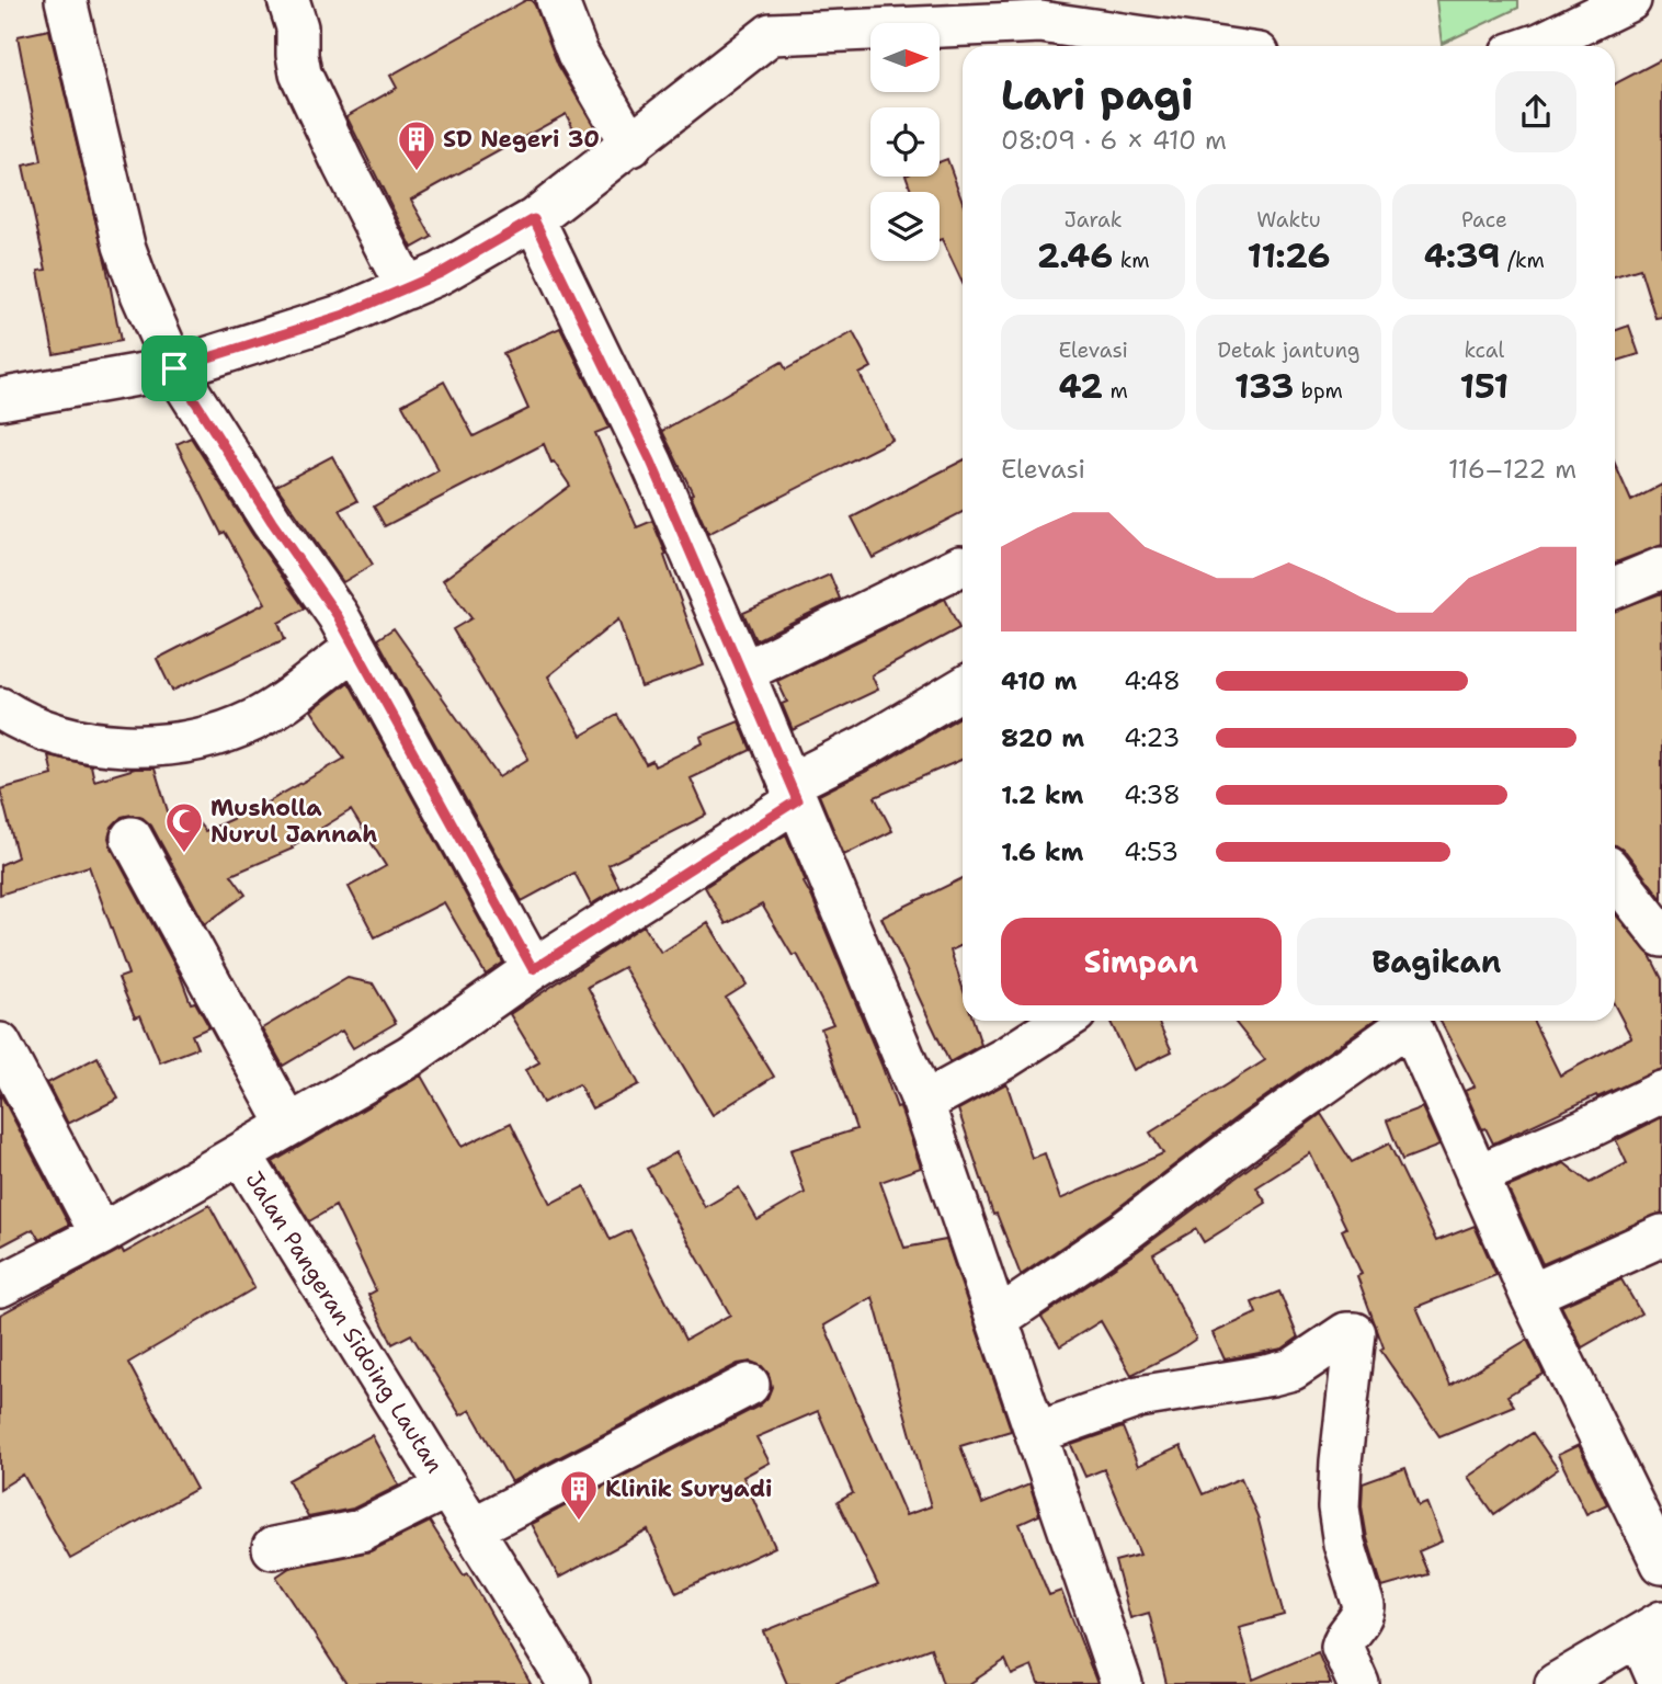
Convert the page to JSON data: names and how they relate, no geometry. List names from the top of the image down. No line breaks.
{"streets":{"street":["Jalan Pangeran Sidoing Lautan"]},"places":{"building":["SD Negeri 30","Klinik Suryadi"],"mosque":["Musholla Nurul Jannah"]},"north":"right","page":{"heading":["Lari pagi","08:09 · 6 × 410 m"],"stats":[["Jarak","2.46 km"],["Waktu","11:26"],["Pace","4:39 /km"],["Elevasi","42 m"],["Detak jantung","133 bpm"],["kcal","151"]],"chart":["Elevasi","116–122 m"],"list":[{"name":"410 m","note":"4:48"},{"name":"820 m","note":"4:23"},{"name":"1.2 km","note":"4:38"},{"name":"1.6 km","note":"4:53"}],"buttons":["Simpan","Bagikan"]}}
